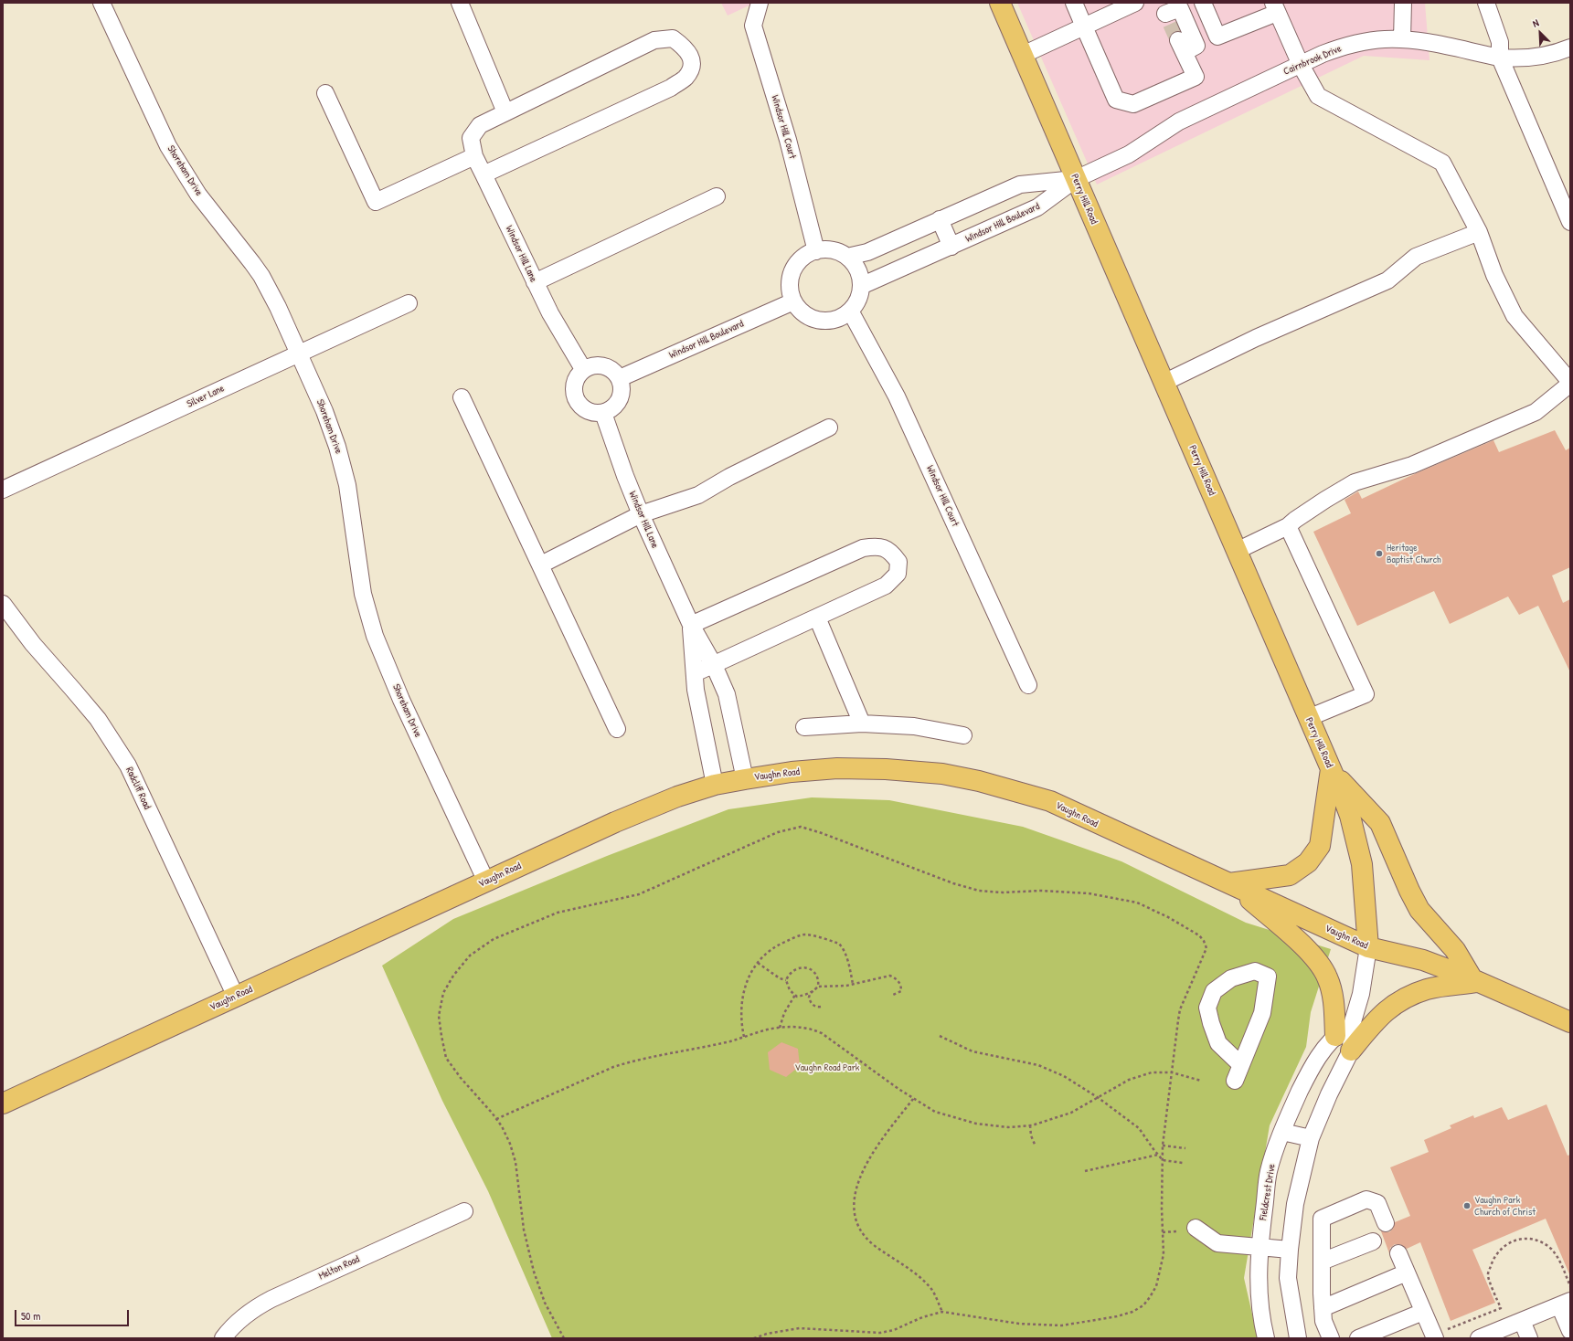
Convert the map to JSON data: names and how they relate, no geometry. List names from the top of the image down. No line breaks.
{"streets":{"main road":["Perry Hill Road","Vaughn Road"],"street":["Cairnbrook Drive","Windsor Hill Court","Shoreham Drive","Windsor Hill Boulevard","Windsor Hill Lane","Silver Lane","Radcliff Road","Fieldcrest Drive","Melton Road"]},"crossings":[["Cairnbrook Drive","Perry Hill Road"],["Cairnbrook Drive","Windsor Hill Boulevard"],["Windsor Hill Court","Windsor Hill Boulevard"],["Shoreham Drive","Silver Lane"],["Shoreham Drive","Vaughn Road"],["Perry Hill Road","Windsor Hill Boulevard"],["Perry Hill Road","Vaughn Road"],["Perry Hill Road","Fieldcrest Drive"],["Windsor Hill Boulevard","Windsor Hill Lane"],["Windsor Hill Lane","Vaughn Road"],["Vaughn Road","Radcliff Road"],["Vaughn Road","Fieldcrest Drive"]],"parks":["Vaughn Road Park"],"places":["Heritage Baptist Church","Vaughn Park Church of Christ"],"scale_bar":"50 m","north":"top left"}
